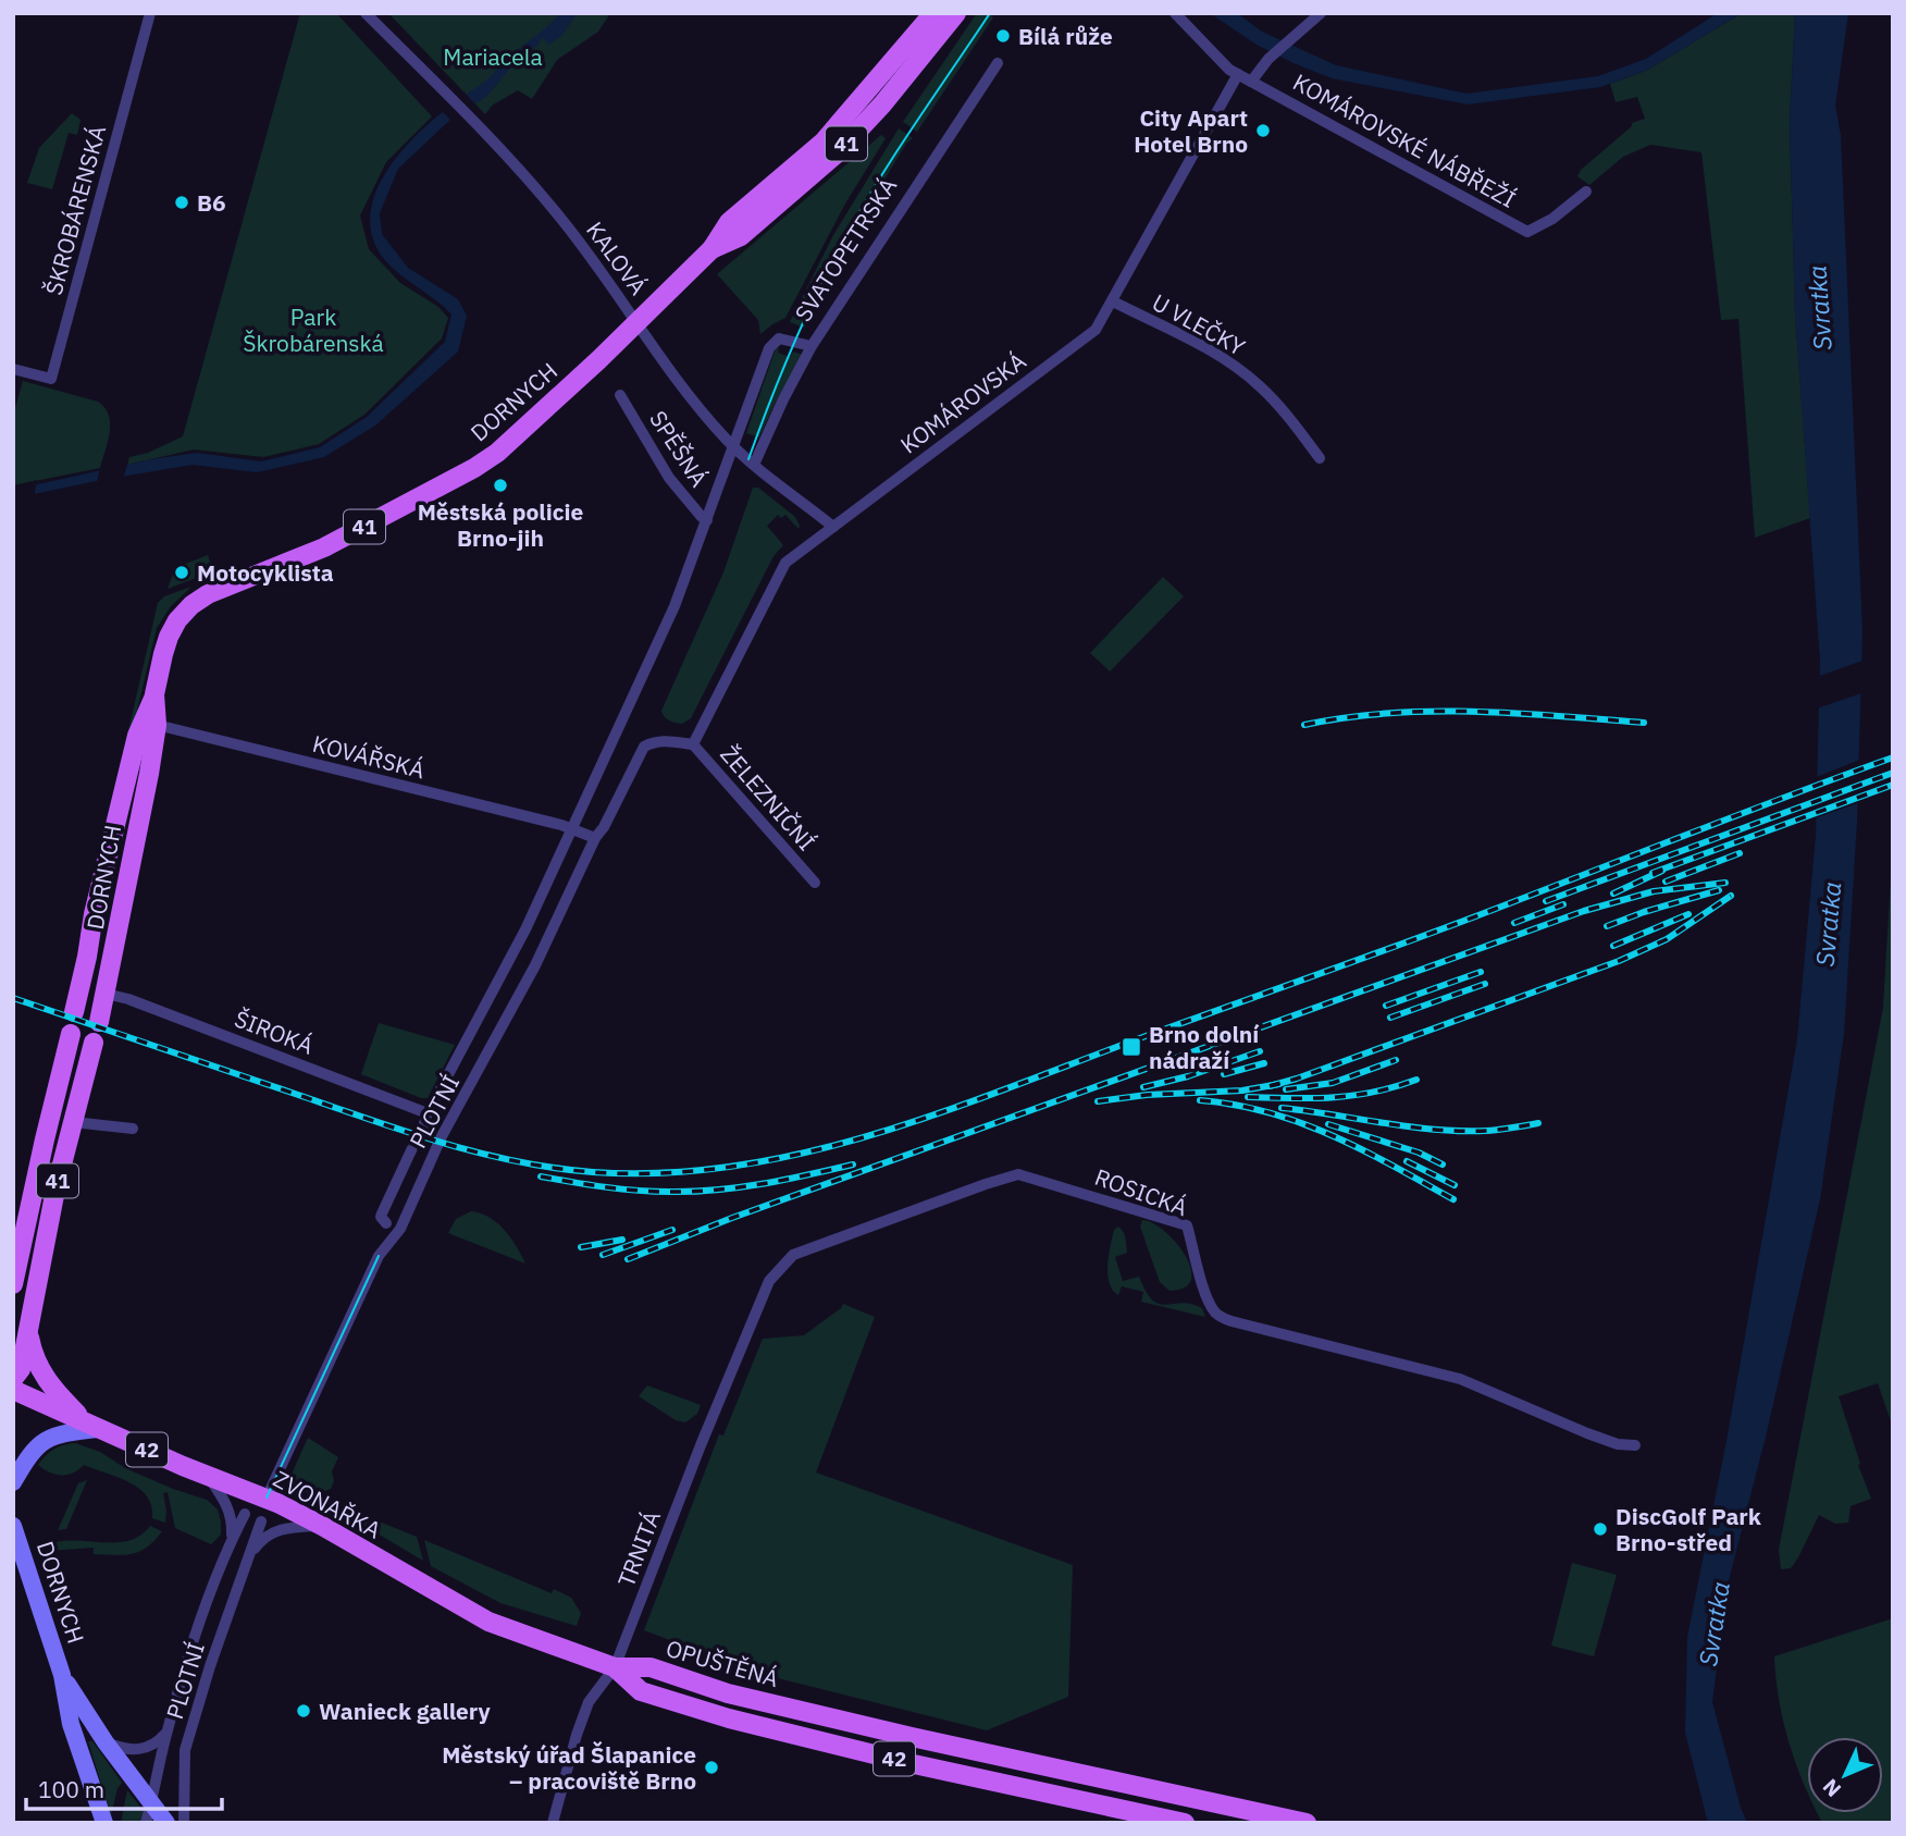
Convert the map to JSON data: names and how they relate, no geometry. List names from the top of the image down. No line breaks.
{"streets":{"main road":["41","DORNYCH","42","ZVONAŘKA","OPUŠTĚNÁ"],"street":["KOMÁROVSKÉ NÁBŘEŽÍ","ŠKROBÁRENSKÁ","SVATOPETRSKÁ","KALOVÁ","U VLEČKY","KOMÁROVSKÁ","SPĚŠNÁ","KOVÁŘSKÁ","ŽELEZNIČNÍ","ŠIROKÁ","PLOTNÍ","ROSICKÁ","TRNITÁ"]},"crossings":[["KOMÁROVSKÉ NÁBŘEŽÍ","KOMÁROVSKÁ"],["41","DORNYCH"],["SVATOPETRSKÁ","KALOVÁ"],["SVATOPETRSKÁ","SPĚŠNÁ"],["SVATOPETRSKÁ","PLOTNÍ"],["KALOVÁ","DORNYCH"],["KALOVÁ","KOMÁROVSKÁ"],["U VLEČKY","KOMÁROVSKÁ"],["DORNYCH","KOVÁŘSKÁ"],["DORNYCH","ŠIROKÁ"],["DORNYCH","PLOTNÍ"],["KOMÁROVSKÁ","ŽELEZNIČNÍ"],["SPĚŠNÁ","PLOTNÍ"],["KOVÁŘSKÁ","PLOTNÍ"],["ŽELEZNIČNÍ","PLOTNÍ"],["ŠIROKÁ","PLOTNÍ"],["PLOTNÍ","ZVONAŘKA"],["ROSICKÁ","TRNITÁ"],["42","ZVONAŘKA"],["42","TRNITÁ"],["42","OPUŠTĚNÁ"],["ZVONAŘKA","TRNITÁ"],["ZVONAŘKA","OPUŠTĚNÁ"],["TRNITÁ","OPUŠTĚNÁ"]],"water":["Svratka"],"parks":["Mariacela","Park Škrobárenská"],"places":{"other":["Bílá růže","City Apart Hotel Brno","B6","Městská policie Brno-jih","Motocyklista","DiscGolf Park Brno-střed","Wanieck gallery","Městský úřad Šlapanice – pracoviště Brno"],"transit":["Brno dolní nádraží"]},"scale_bar":"100 m","north":"bottom left"}
